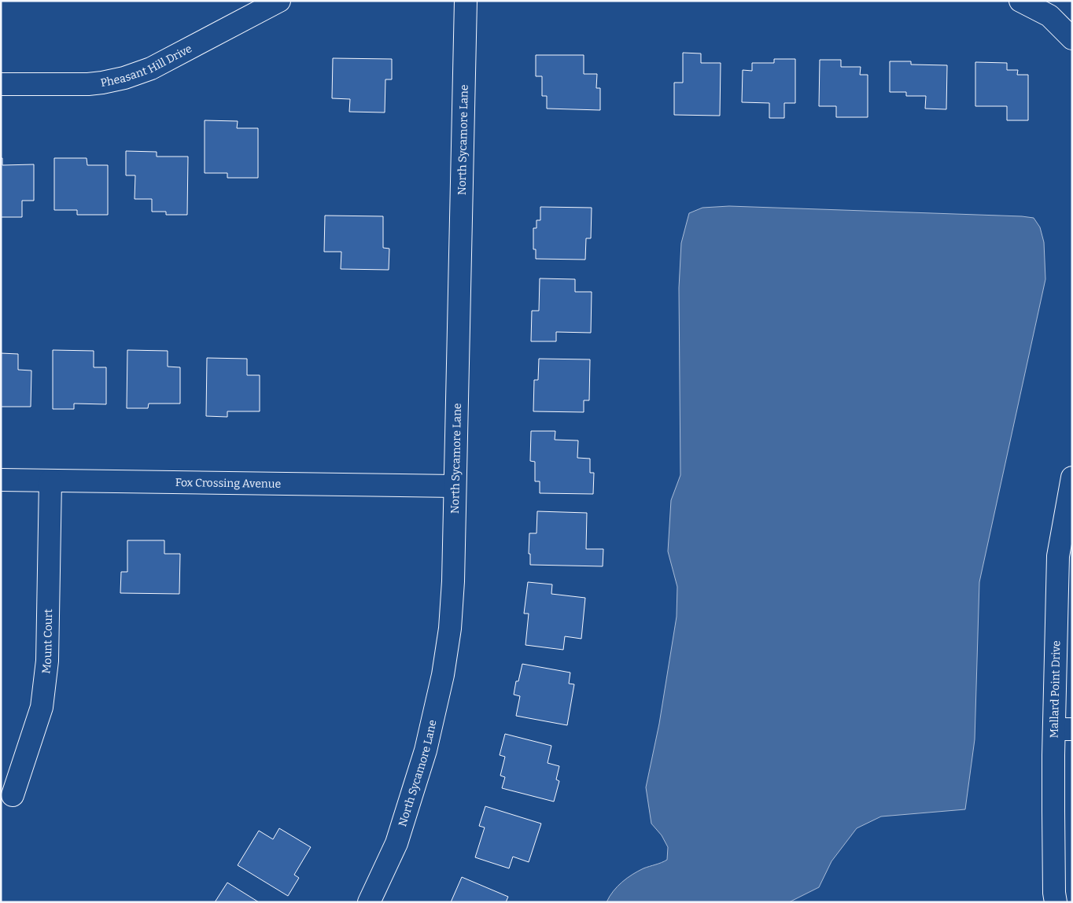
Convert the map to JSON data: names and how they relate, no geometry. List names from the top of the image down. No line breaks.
{"streets":{"street":["Pheasant Hill Drive","North Sycamore Lane","Fox Crossing Avenue","Mount Court","Mallard Point Drive"]},"crossings":[["North Sycamore Lane","Fox Crossing Avenue"],["Fox Crossing Avenue","Mount Court"]]}
